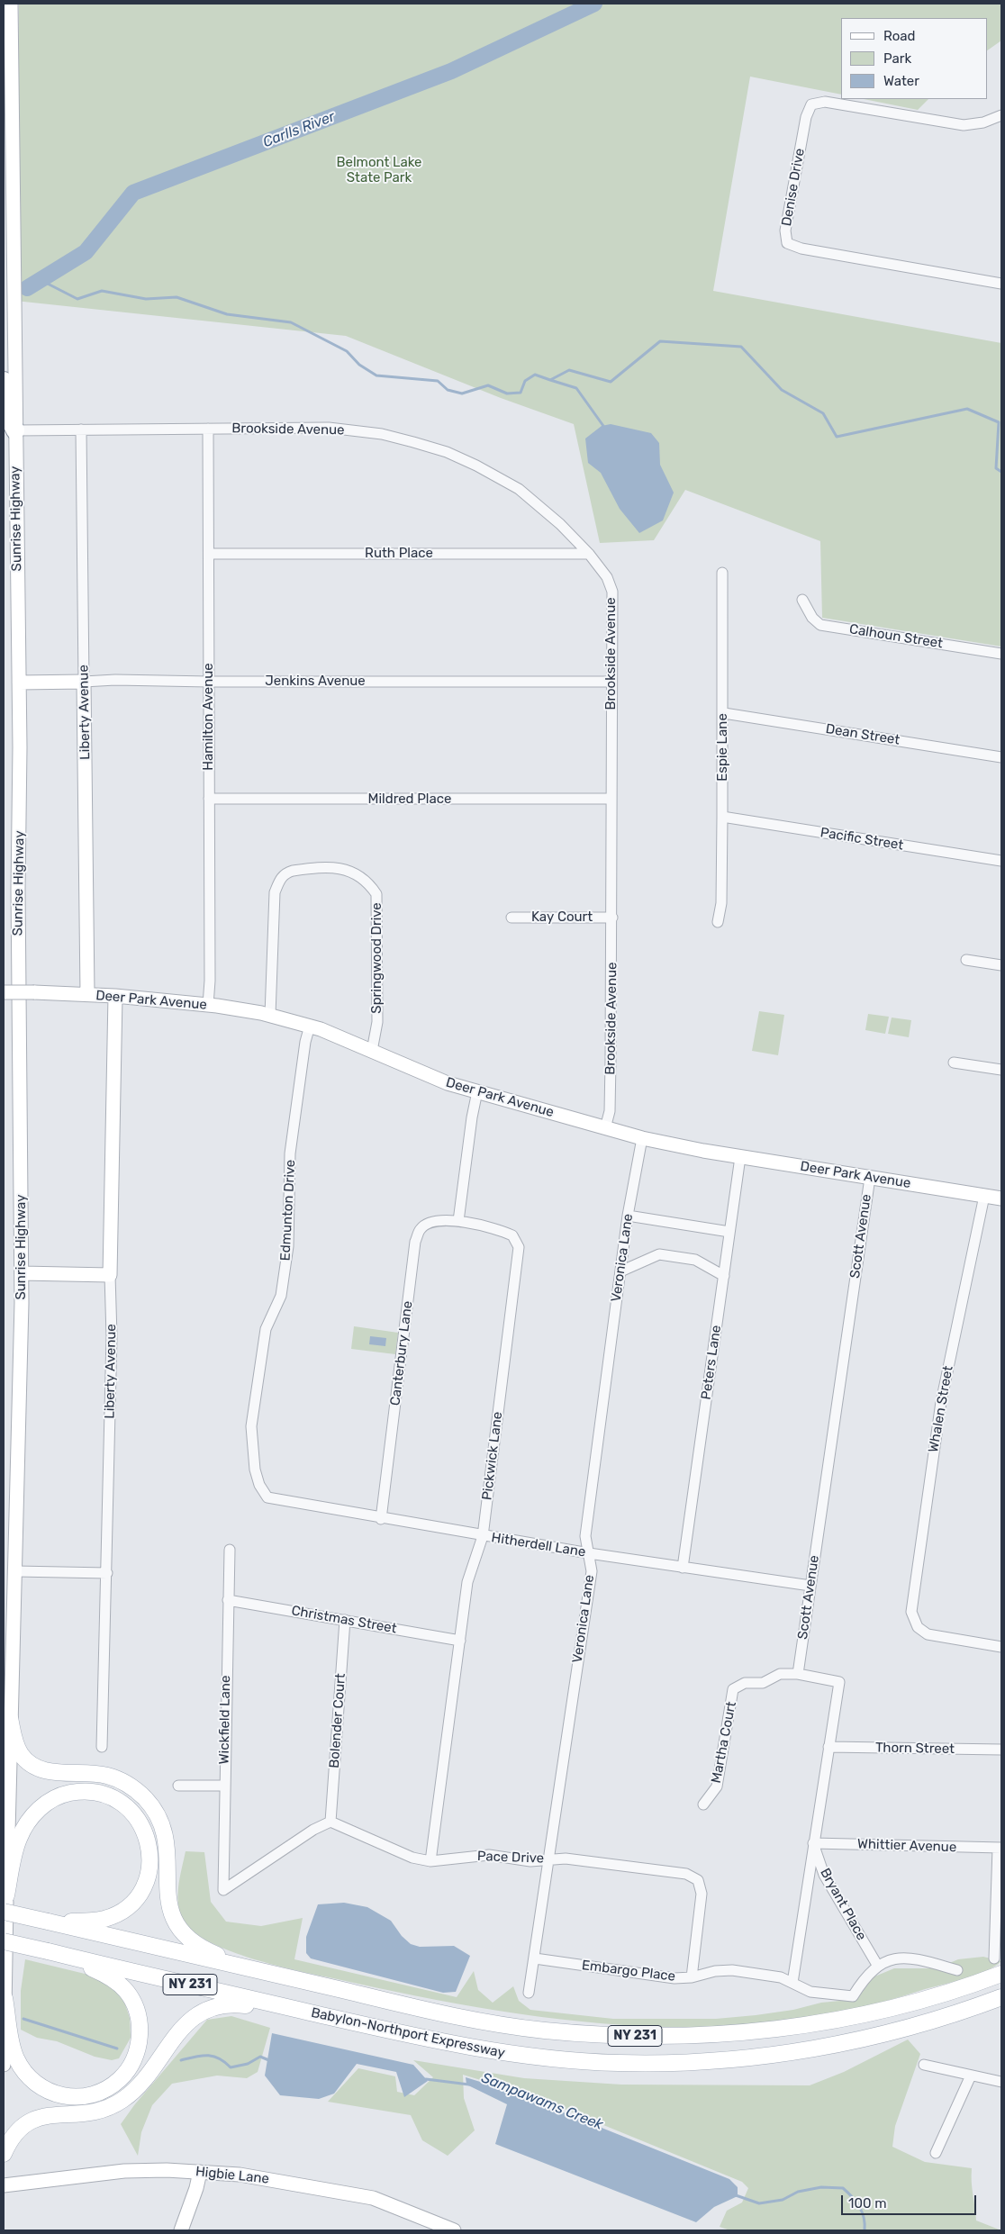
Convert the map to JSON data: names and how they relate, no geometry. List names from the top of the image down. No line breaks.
{"streets":{"main road":["Sunrise Highway","Jenkins Avenue","Liberty Avenue","Deer Park Avenue","NY 231","Babylon-Northport Expressway","Higbie Lane"],"street":["Denise Drive","Brookside Avenue","Ruth Place","Calhoun Street","Hamilton Avenue","Dean Street","Espie Lane","Mildred Place","Pacific Street","Kay Court","Springwood Drive","Edmunton Drive","Scott Avenue","Veronica Lane","Canterbury Lane","Peters Lane","Whalen Street","Pickwick Lane","Hitherdell Lane","Christmas Street","Wickfield Lane","Bolender Court","Martha Court","Thorn Street","Whittier Avenue","Pace Drive","Bryant Place","Embargo Place"]},"crossings":[["Brookside Avenue","Sunrise Highway"],["Brookside Avenue","Ruth Place"],["Brookside Avenue","Jenkins Avenue"],["Brookside Avenue","Liberty Avenue"],["Brookside Avenue","Hamilton Avenue"],["Brookside Avenue","Mildred Place"],["Brookside Avenue","Kay Court"],["Brookside Avenue","Deer Park Avenue"],["Sunrise Highway","Jenkins Avenue"],["Ruth Place","Hamilton Avenue"],["Jenkins Avenue","Liberty Avenue"],["Jenkins Avenue","Hamilton Avenue"],["Liberty Avenue","Deer Park Avenue"],["Hamilton Avenue","Mildred Place"],["Hamilton Avenue","Deer Park Avenue"],["Dean Street","Espie Lane"],["Espie Lane","Pacific Street"],["Springwood Drive","Deer Park Avenue"],["Deer Park Avenue","Edmunton Drive"],["Deer Park Avenue","Scott Avenue"],["Deer Park Avenue","Veronica Lane"],["Deer Park Avenue","Peters Lane"],["Deer Park Avenue","Whalen Street"],["Edmunton Drive","Hitherdell Lane"],["Scott Avenue","Hitherdell Lane"],["Scott Avenue","Martha Court"],["Veronica Lane","Hitherdell Lane"],["Veronica Lane","Pace Drive"],["Veronica Lane","Embargo Place"],["Canterbury Lane","Pickwick Lane"],["Canterbury Lane","Hitherdell Lane"],["Peters Lane","Hitherdell Lane"],["Pickwick Lane","Hitherdell Lane"],["Pickwick Lane","Christmas Street"],["Pickwick Lane","Pace Drive"],["Christmas Street","Wickfield Lane"],["Christmas Street","Bolender Court"],["Wickfield Lane","Bolender Court"],["Wickfield Lane","Pace Drive"],["Bolender Court","Pace Drive"],["Whittier Avenue","Bryant Place"],["Pace Drive","Embargo Place"],["Bryant Place","Embargo Place"]],"water":["Carlls River","Sampawams Creek"],"parks":["Belmont Lake State Park"],"legend":["Road","Park","Water"],"scale_bar":"100 m"}
